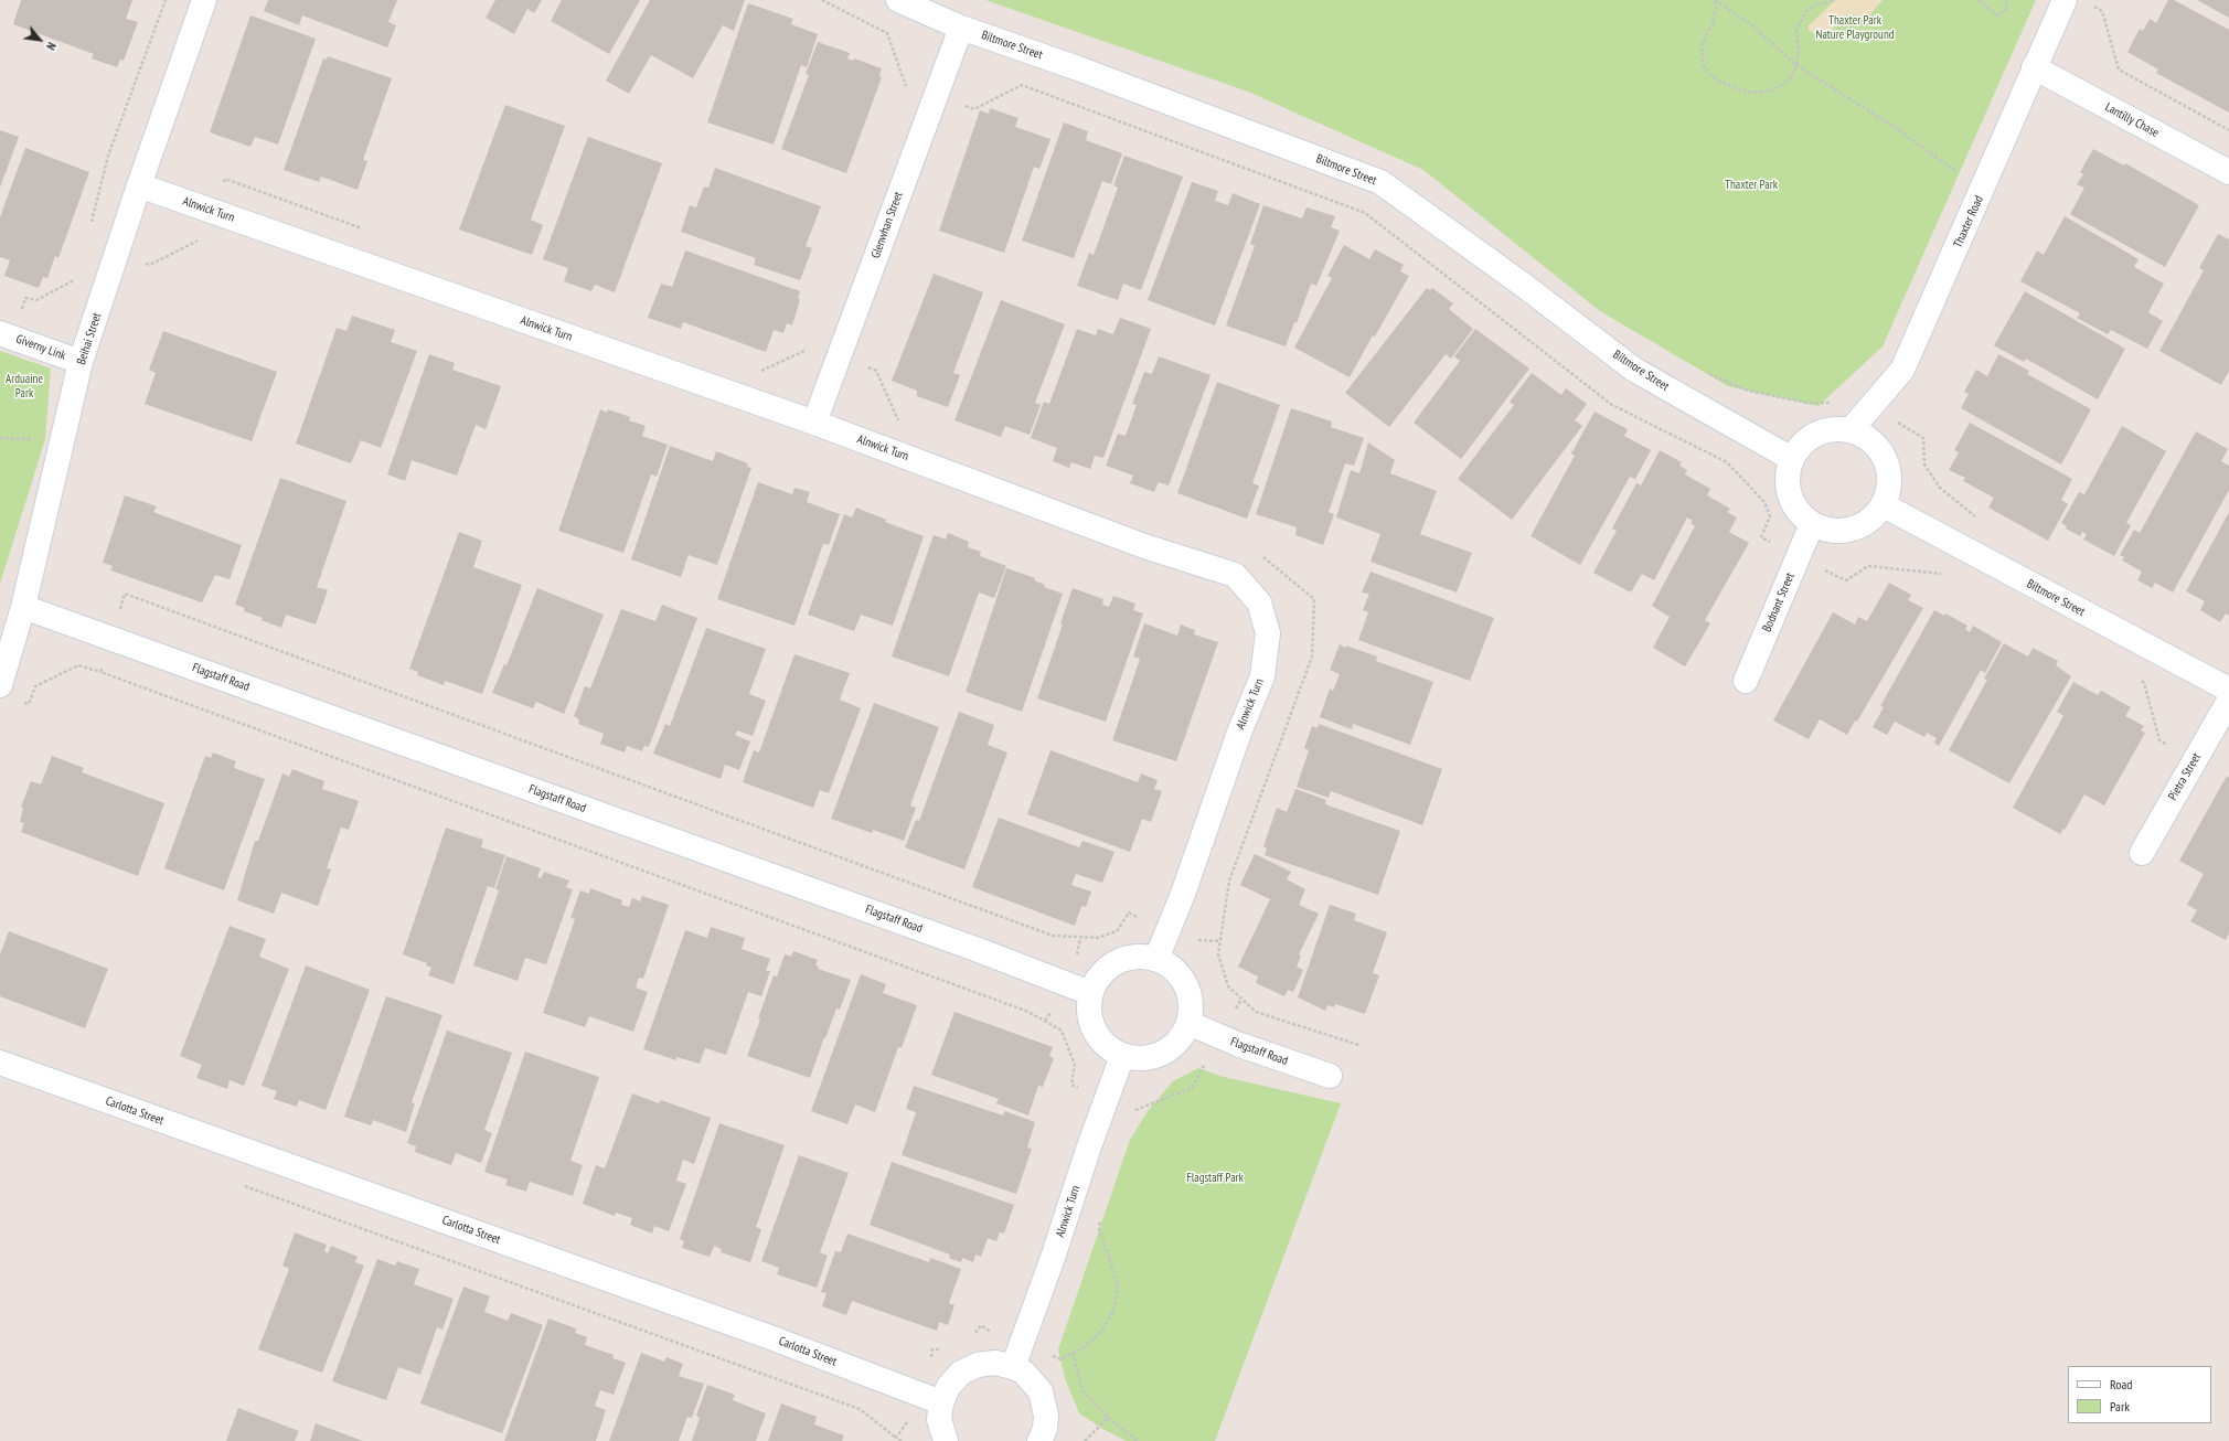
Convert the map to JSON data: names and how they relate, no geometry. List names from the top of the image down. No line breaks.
{"streets":{"street":["Biltmore Street","Lantilly Chase","Alnwick Turn","Thaxter Road","Glenwhan Street","Beihai Street","Giverny Link","Bodnant Street","Flagstaff Road","Pietra Street","Carlotta Street"]},"crossings":[["Biltmore Street","Thaxter Road"],["Biltmore Street","Glenwhan Street"],["Biltmore Street","Bodnant Street"],["Lantilly Chase","Thaxter Road"],["Alnwick Turn","Glenwhan Street"],["Alnwick Turn","Beihai Street"],["Alnwick Turn","Flagstaff Road"],["Thaxter Road","Bodnant Street"],["Beihai Street","Giverny Link"],["Beihai Street","Flagstaff Road"]],"parks":["Thaxter Park Nature Playground","Thaxter Park","Arduaine Park","Flagstaff Park"],"legend":["Road","Park"],"north":"bottom right"}
